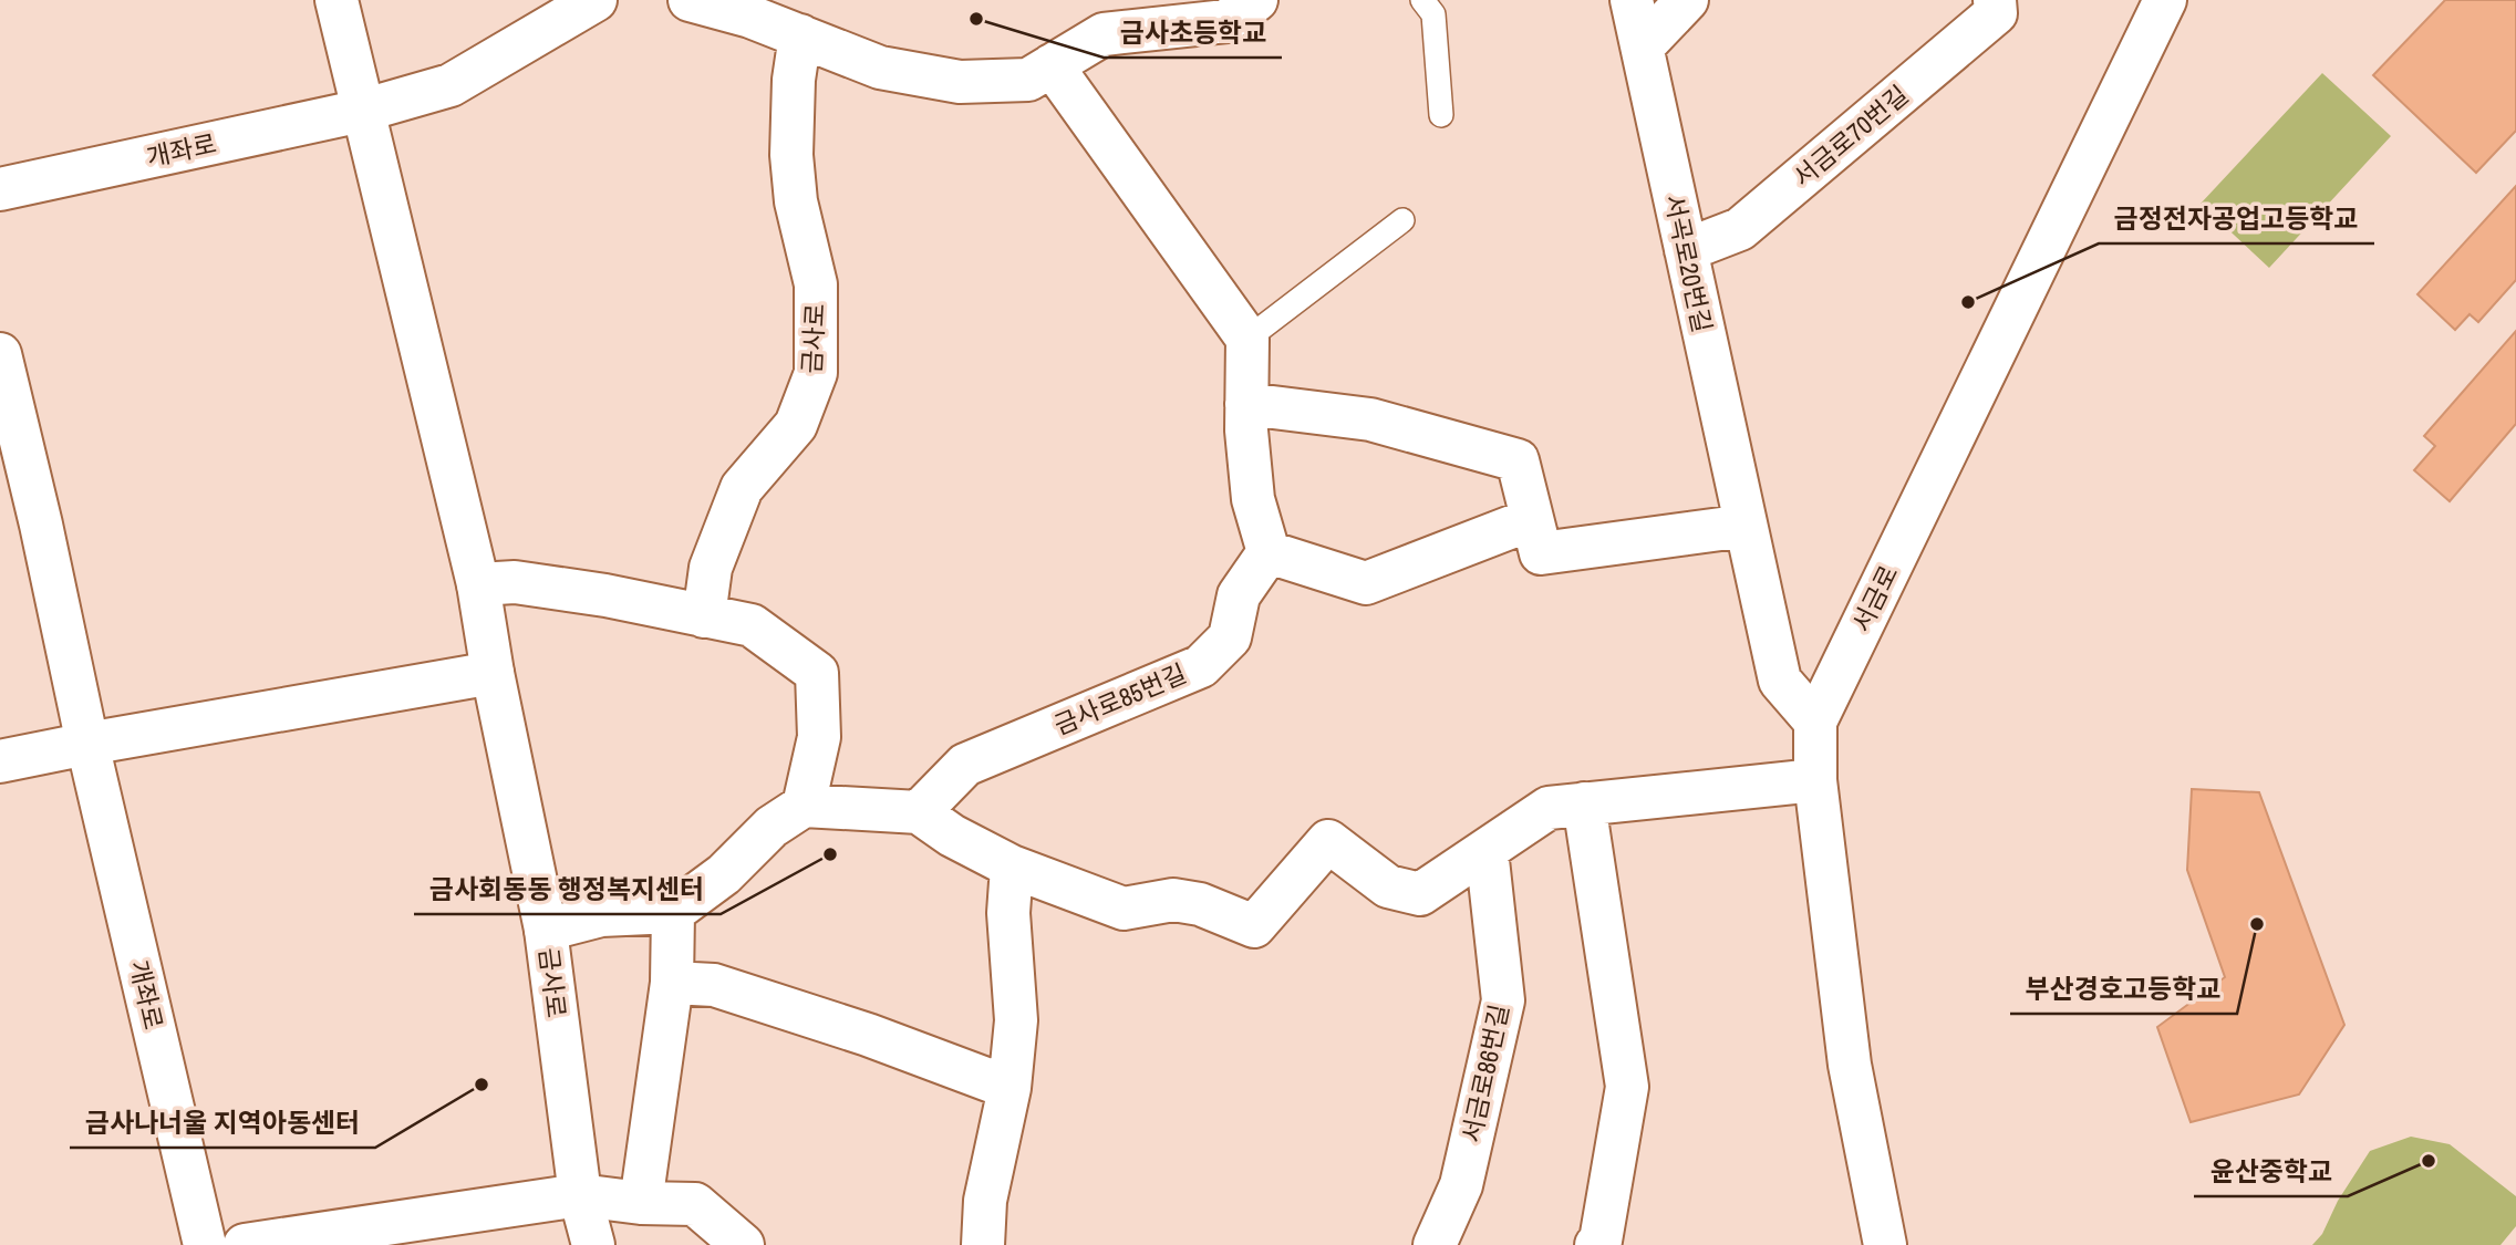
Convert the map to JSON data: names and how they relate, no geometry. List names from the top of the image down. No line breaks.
{"streets":{"street":["서금로70번길","개좌로","서곡로20번길","금사로","서금로","금사로85번길","서금로86번길"]},"crossings":[["서금로70번길","서곡로20번길"],["개좌로","금사로"],["서곡로20번길","서금로"]],"places":["금사초등학교","금정전자공업고등학교","금사회동동 행정복지센터","부산경호고등학교","금사나너울 지역아동센터","윤산중학교"]}
